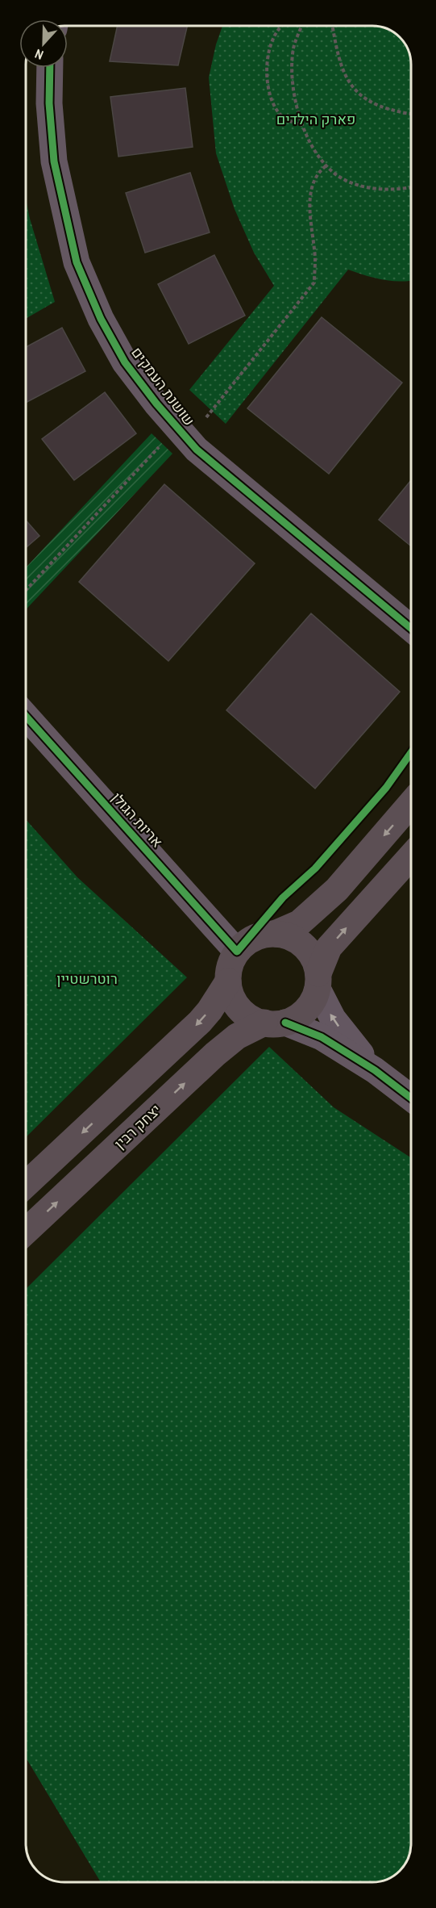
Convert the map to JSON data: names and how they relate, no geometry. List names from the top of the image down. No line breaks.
{"streets":{"main road":["יצחק רבין"],"street":["שושנת העמקים","אריות הגולן"]},"crossings":[["אריות הגולן","יצחק רבין"]],"parks":["פארק הילדים","רוטרשטיין"],"north":"bottom"}
